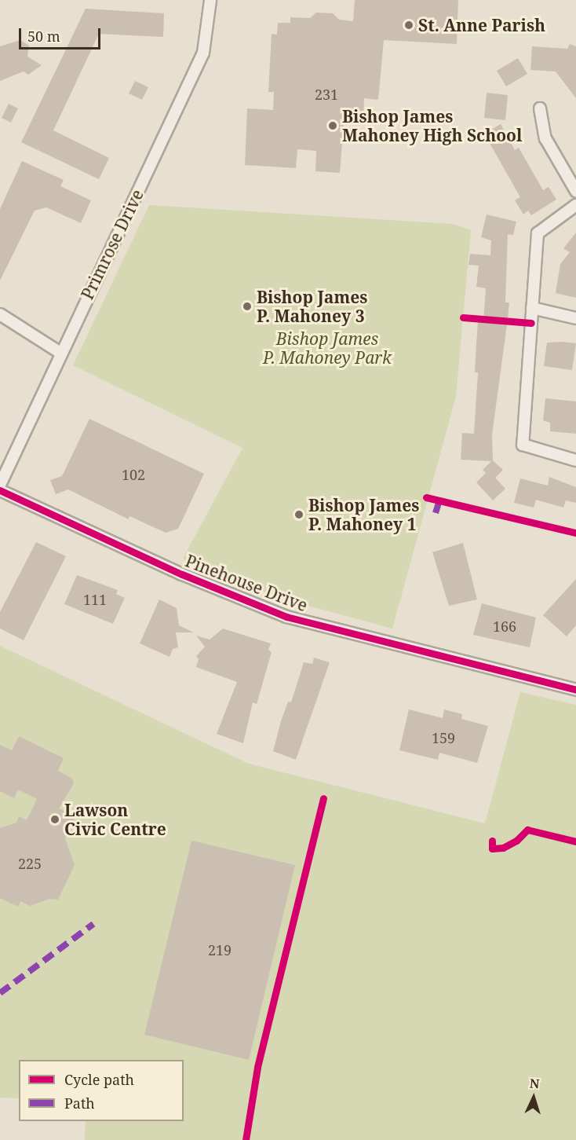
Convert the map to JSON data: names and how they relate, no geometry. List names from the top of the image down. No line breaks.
{"streets":{"street":["Primrose Drive","Pinehouse Drive"]},"parks":["Bishop James P. Mahoney Park"],"places":["St. Anne Parish","Bishop James Mahoney High School","Bishop James P. Mahoney 3","Bishop James P. Mahoney 1","Lawson Civic Centre"],"house_numbers":["231","102","111","166","159","225","219"],"legend":["Cycle path","Path"],"scale_bar":"50 m","north":"top"}
